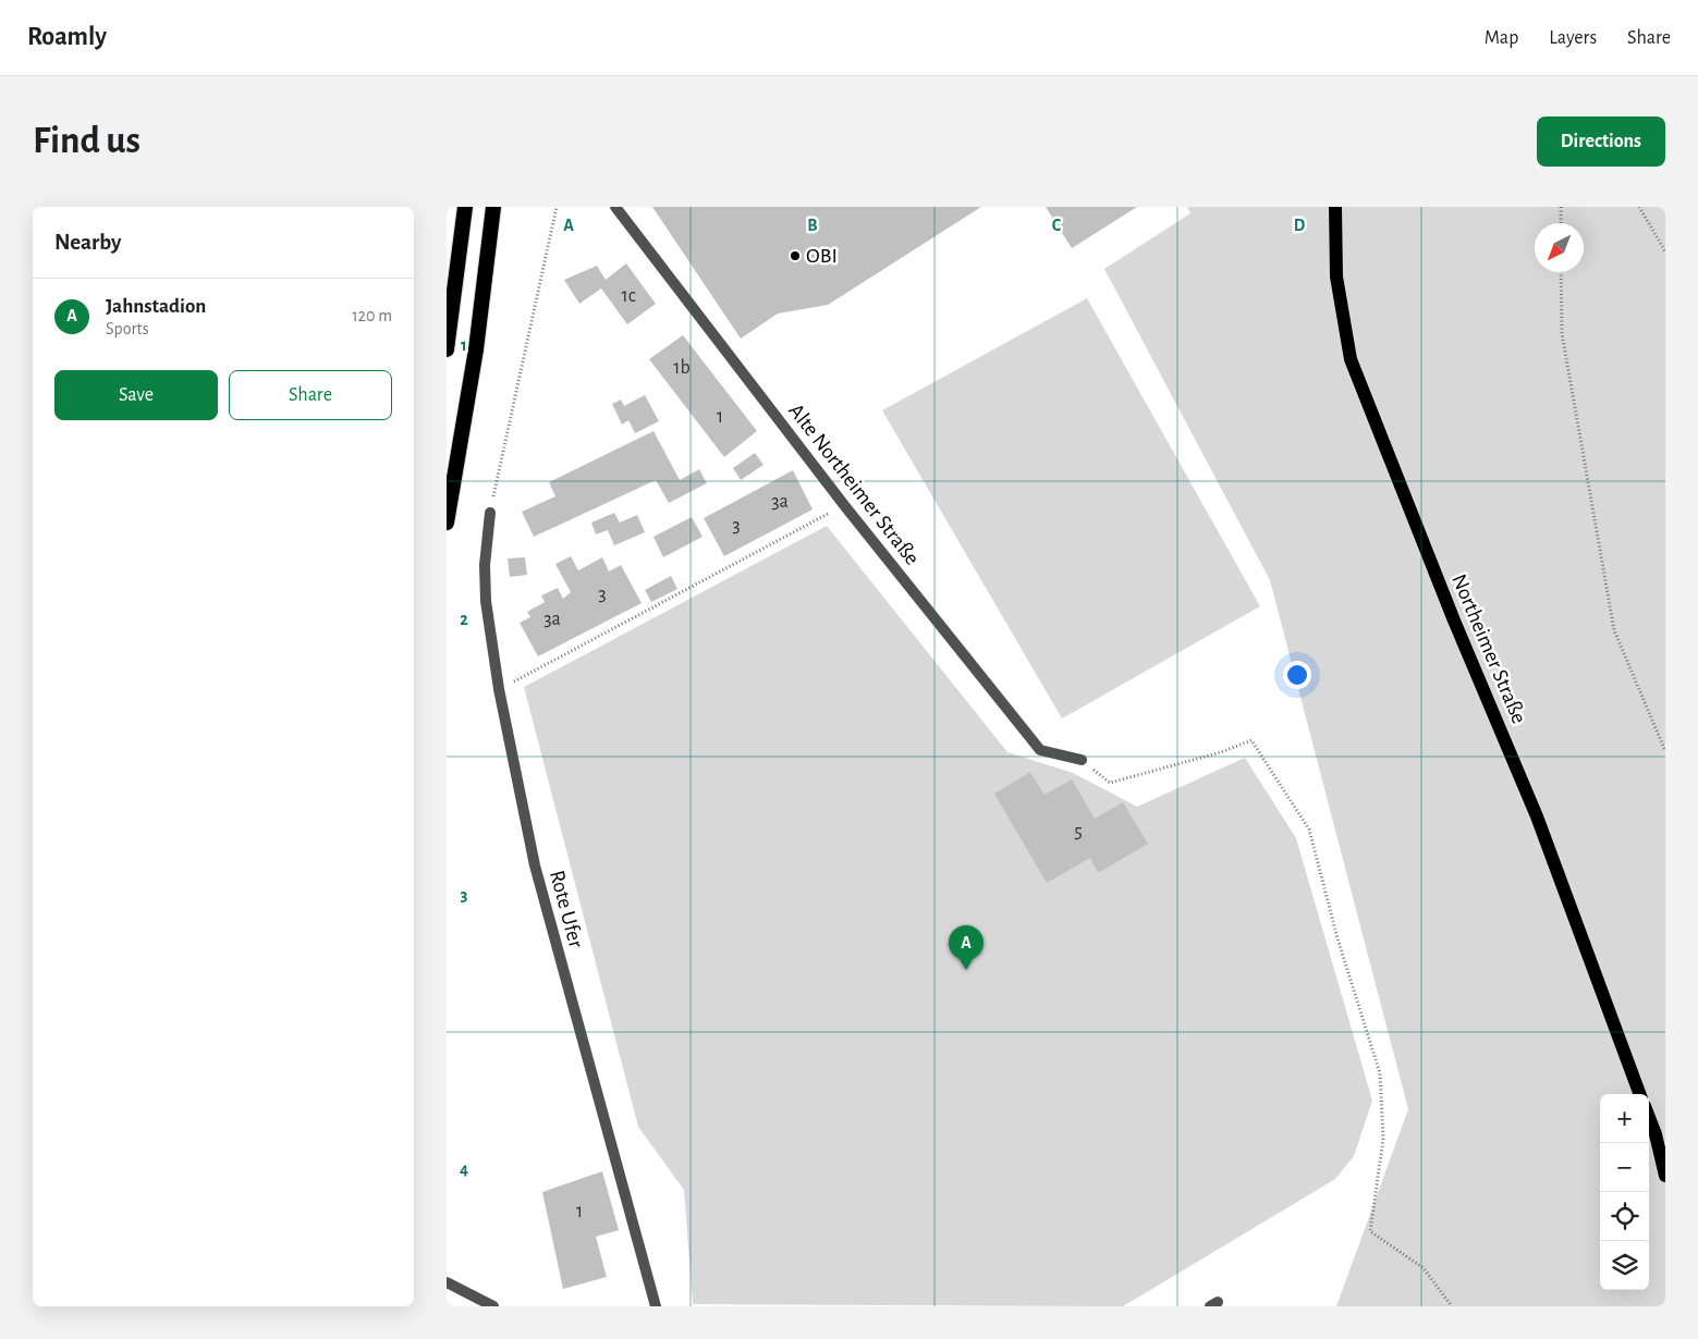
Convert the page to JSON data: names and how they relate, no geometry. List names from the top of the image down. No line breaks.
{"streets":{"main road":["Northeimer Straße"],"street":["Alte Northeimer Straße","Rote Ufer"]},"places":["OBI"],"house_numbers":["1c","1b","1","3a","3","3","3a","5","1"],"north":"bottom left","page":{"header":"Roamly","nav":["Map","Layers","Share"],"buttons":["Directions",["Save","Share"]],"title":"Find us","heading":"Nearby","list":[{"mark":"A","name":"Jahnstadion","note":"Sports","value":"120 m"}],"pins":"A","map_buttons":["+","−"]},"grid":{"columns":["A","B","C","D"],"rows":["1","2","3","4"]}}
